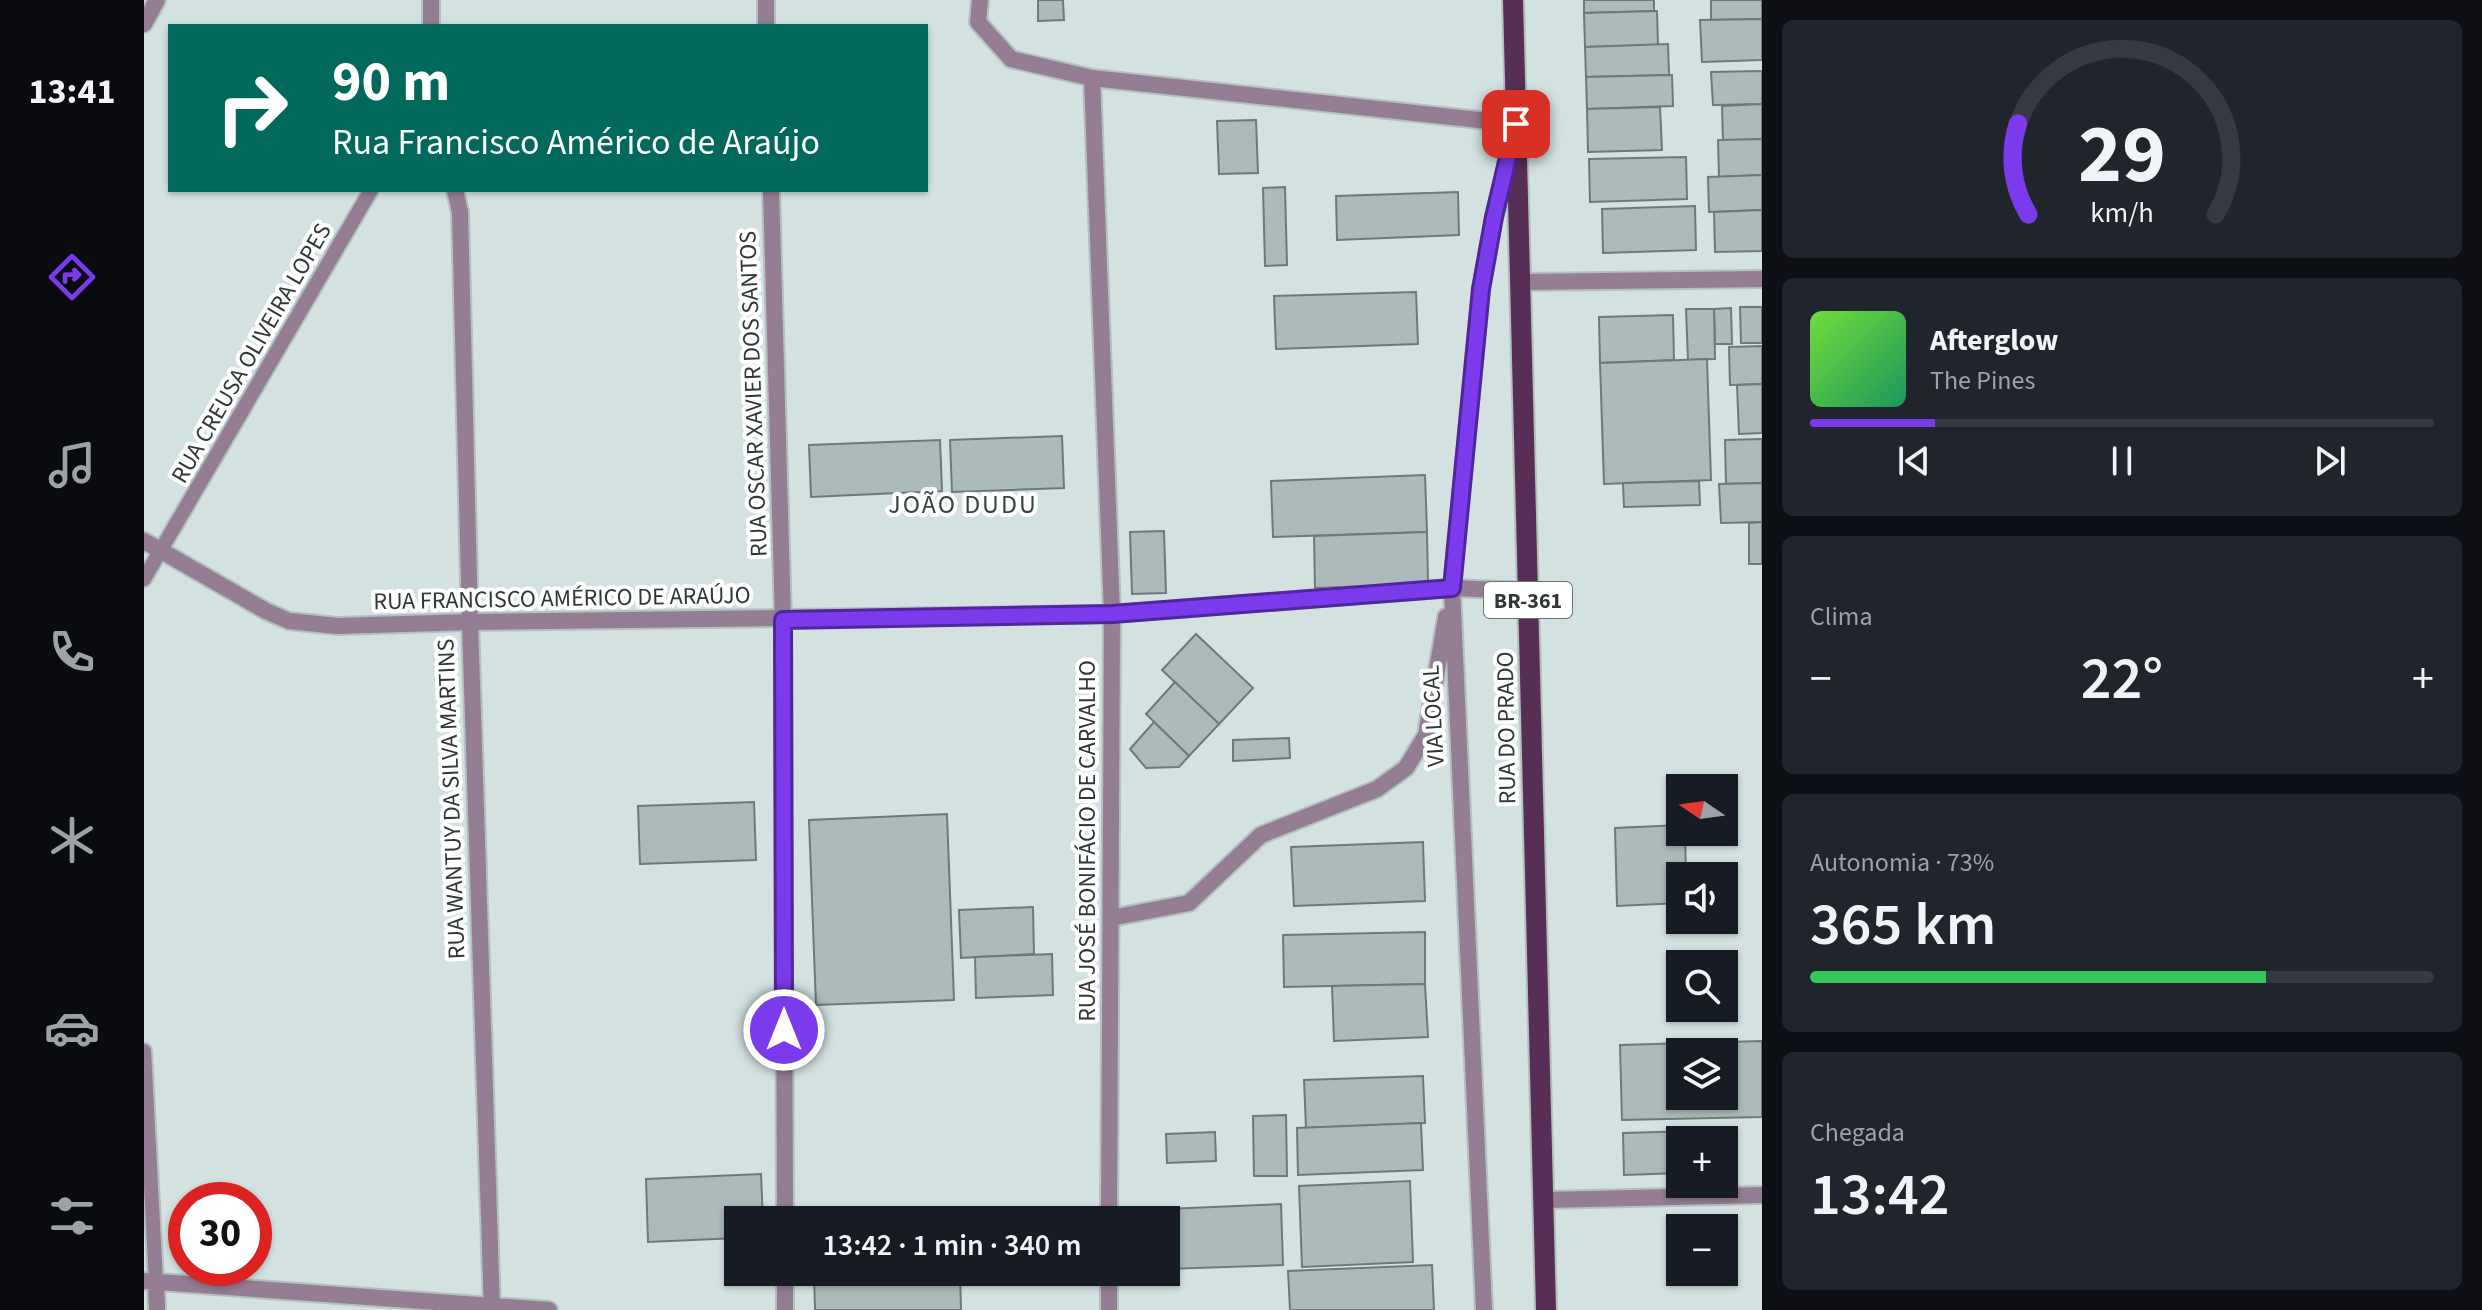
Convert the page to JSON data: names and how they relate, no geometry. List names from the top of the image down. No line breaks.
{"streets":{"main road":["BR-361","RUA DO PRADO"],"street":["RUA OSCAR XAVIER DOS SANTOS","RUA FRANCISCO AMÉRICO DE ARAÚJO","VIA LOCAL","RUA WANTUY DA SILVA MARTINS","RUA JOSÉ BONIFÁCIO DE CARVALHO"],"lane":["RUA CREUSA OLIVEIRA LOPES"]},"crossings":[["RUA CREUSA OLIVEIRA LOPES","RUA FRANCISCO AMÉRICO DE ARAÚJO"],["RUA OSCAR XAVIER DOS SANTOS","RUA FRANCISCO AMÉRICO DE ARAÚJO"],["RUA FRANCISCO AMÉRICO DE ARAÚJO","VIA LOCAL"],["RUA FRANCISCO AMÉRICO DE ARAÚJO","RUA DO PRADO"],["RUA FRANCISCO AMÉRICO DE ARAÚJO","RUA WANTUY DA SILVA MARTINS"],["RUA FRANCISCO AMÉRICO DE ARAÚJO","RUA JOSÉ BONIFÁCIO DE CARVALHO"],["VIA LOCAL","RUA DO PRADO"]],"districts":["JOÃO DUDU"],"north":"left","page":{"tabs":"13:41","turn":["90 m","Rua Francisco Américo de Araújo"],"song":["Afterglow","The Pines"],"tile":["Clima",["Autonomia · 73%","365 km"],["Chegada","13:42"]],"heat":["−","22°","+"],"map_buttons":["+","−"],"limit":"30","trip":"13:42 · 1 min · 340 m","gauge":["29","km/h"]}}
